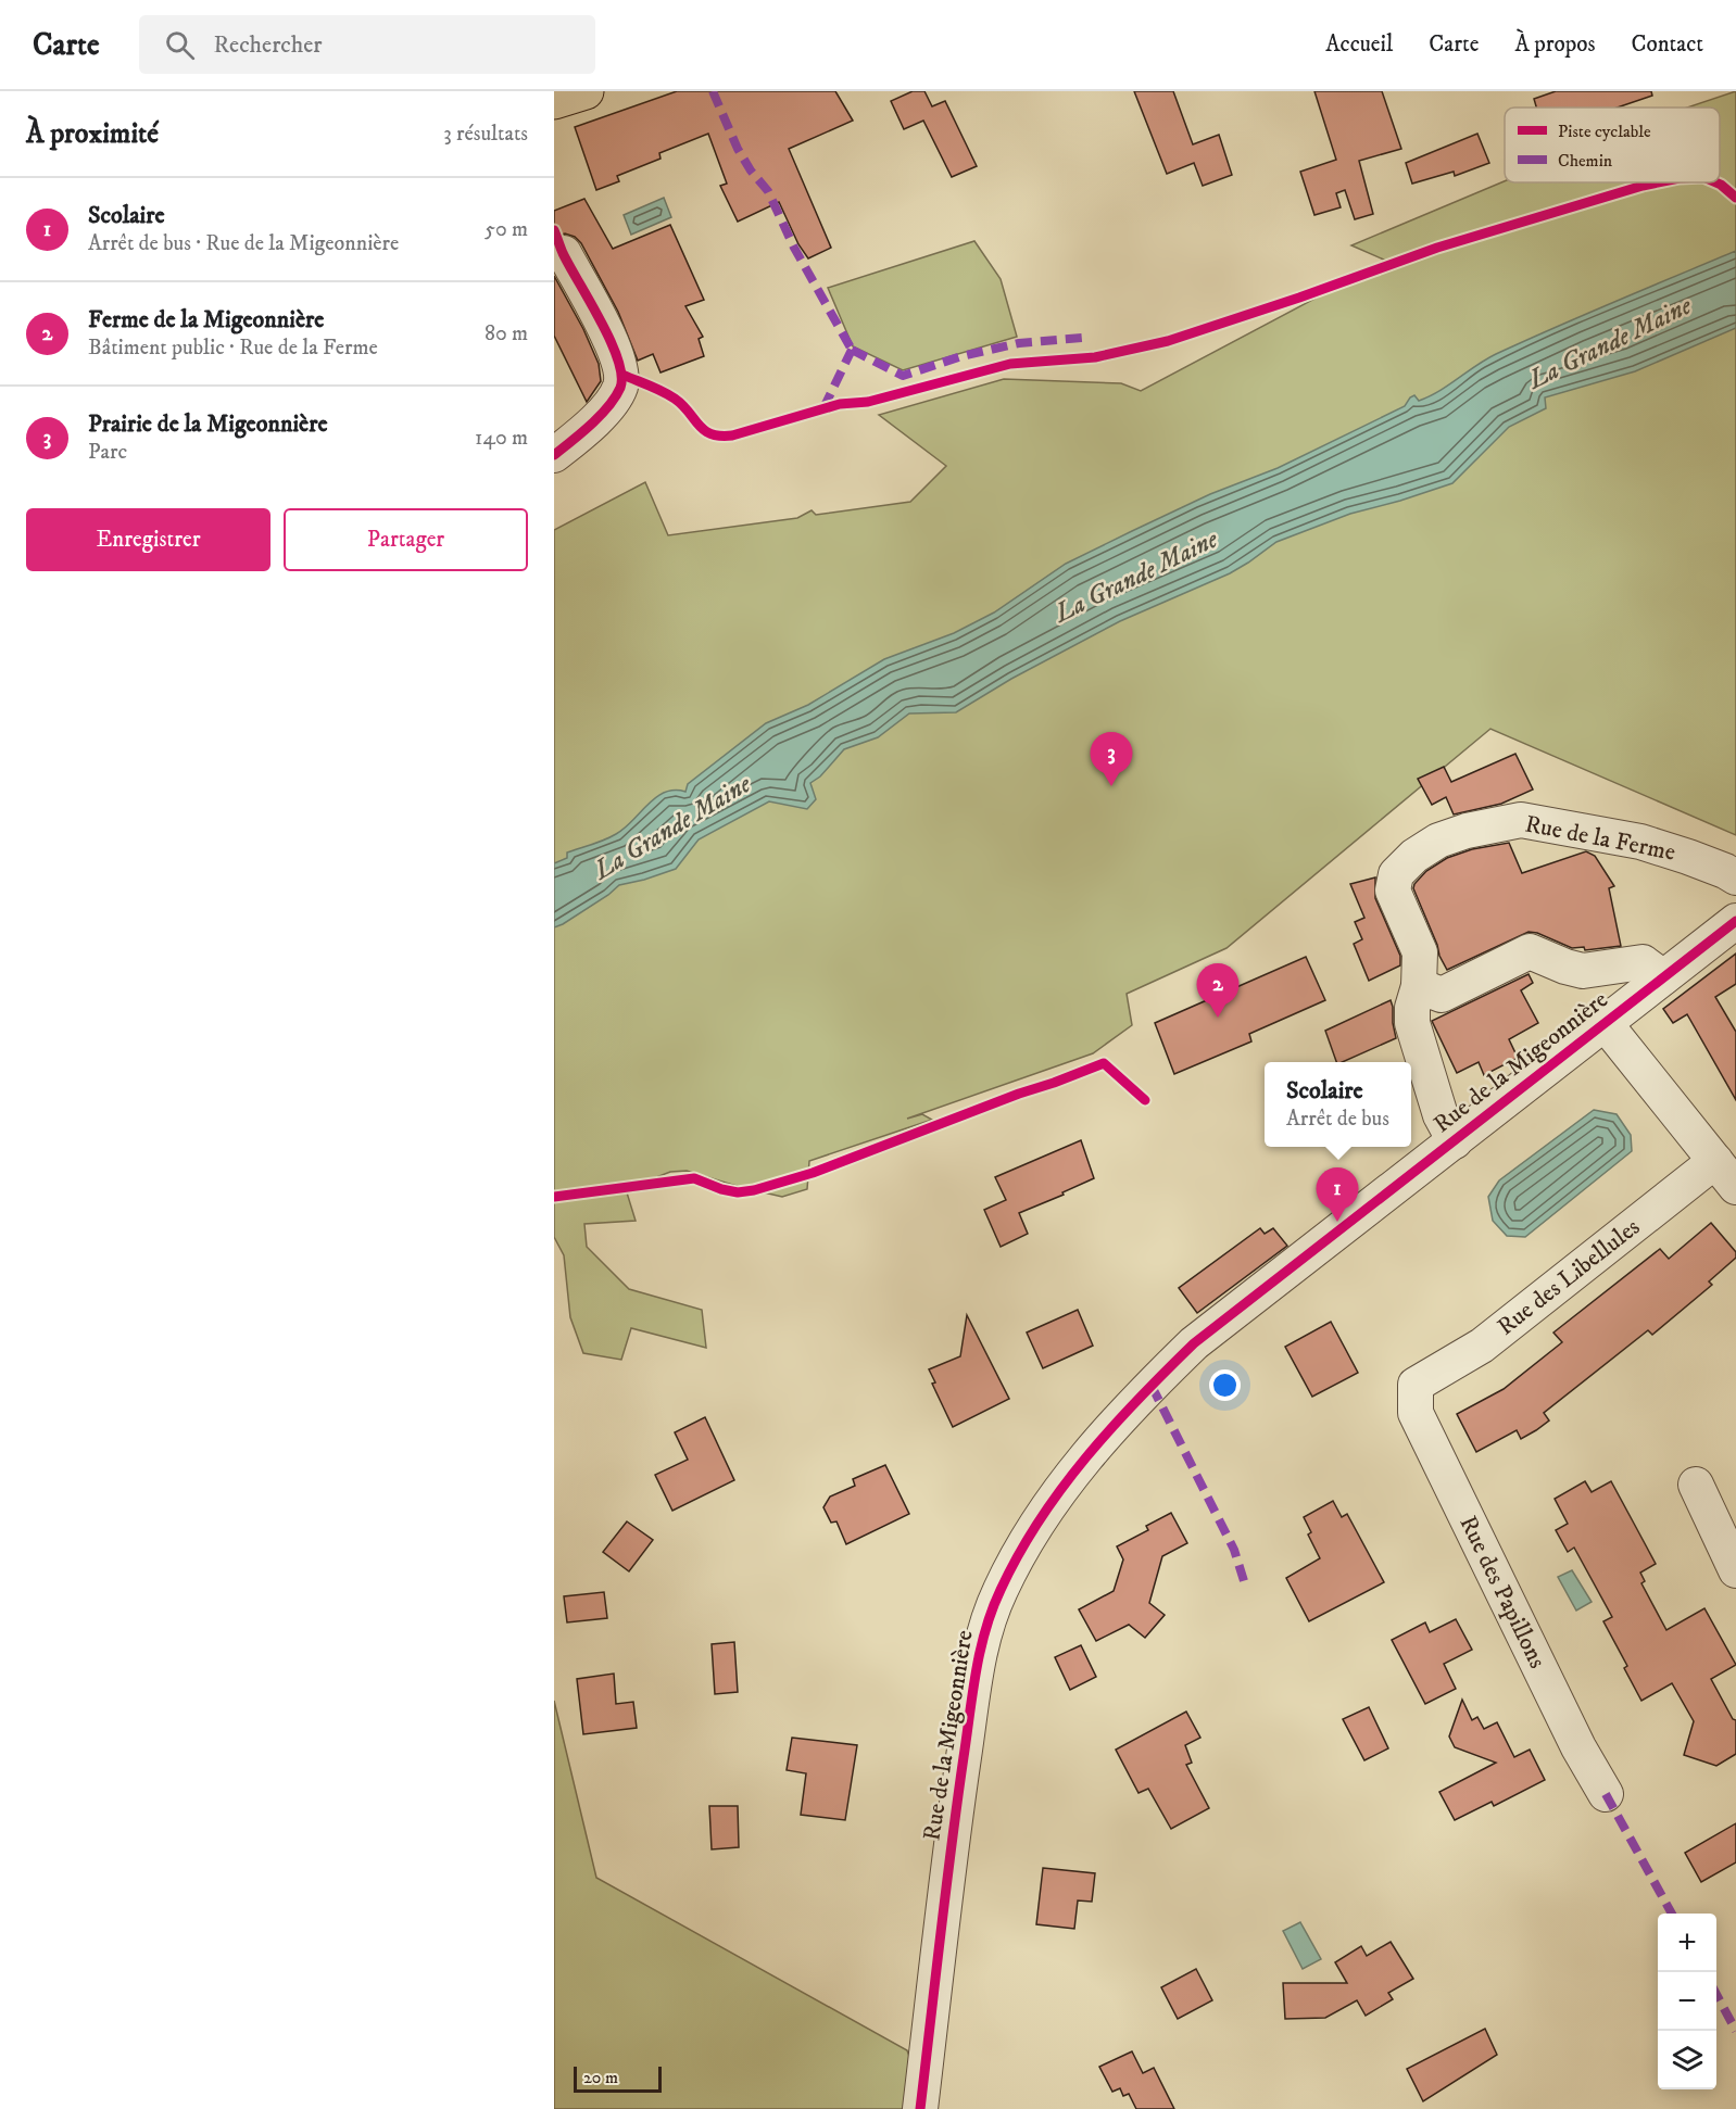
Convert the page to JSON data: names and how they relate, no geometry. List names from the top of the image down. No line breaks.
{"streets":{"street":["Rue de la Ferme","Rue de la Migeonnière","Rue des Libellules","Rue des Papillons"]},"crossings":[["Rue de la Ferme","Rue de la Migeonnière"],["Rue des Libellules","Rue des Papillons"]],"water":["La Grande Maine"],"legend":["Piste cyclable","Chemin"],"scale_bar":"20 m","page":{"header":"Carte","search":"Rechercher","nav":["Accueil","Carte","À propos","Contact"],"heading":["À proximité","3 résultats"],"list":[{"mark":"1","name":"Scolaire","note":"Arrêt de bus · Rue de la Migeonnière","value":"50 m"},{"mark":"2","name":"Ferme de la Migeonnière","note":"Bâtiment public · Rue de la Ferme","value":"80 m"},{"mark":"3","name":"Prairie de la Migeonnière","note":"Parc","value":"140 m"}],"buttons":["Enregistrer","Partager"],"pins":["3","2","1"],"popup":["Scolaire","Arrêt de bus"],"map_buttons":["+","−"],"scale":"20 m"}}
